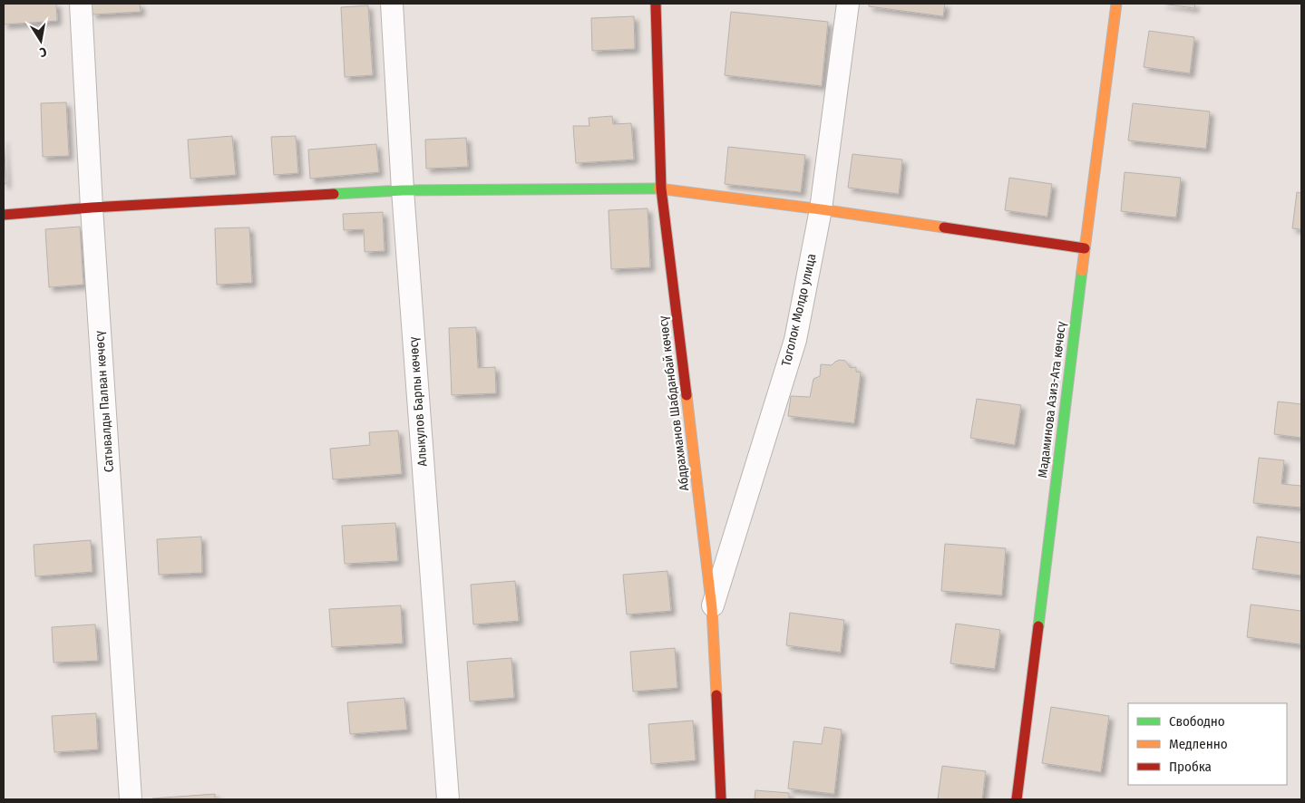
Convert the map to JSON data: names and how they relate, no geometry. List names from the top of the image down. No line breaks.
{"streets":{"street":["Тоголок Молдо улица","Мадаминова Азиз-Ата көчөсү","Сатывалды Палван көчөсү","Алыкулов Барпы көчөсү","Абдрахманов Шабданбай көчөсү"]},"crossings":[["Тоголок Молдо улица","Абдрахманов Шабданбай көчөсү"]],"legend":["Свободно","Медленно","Пробка"],"north":"bottom"}
